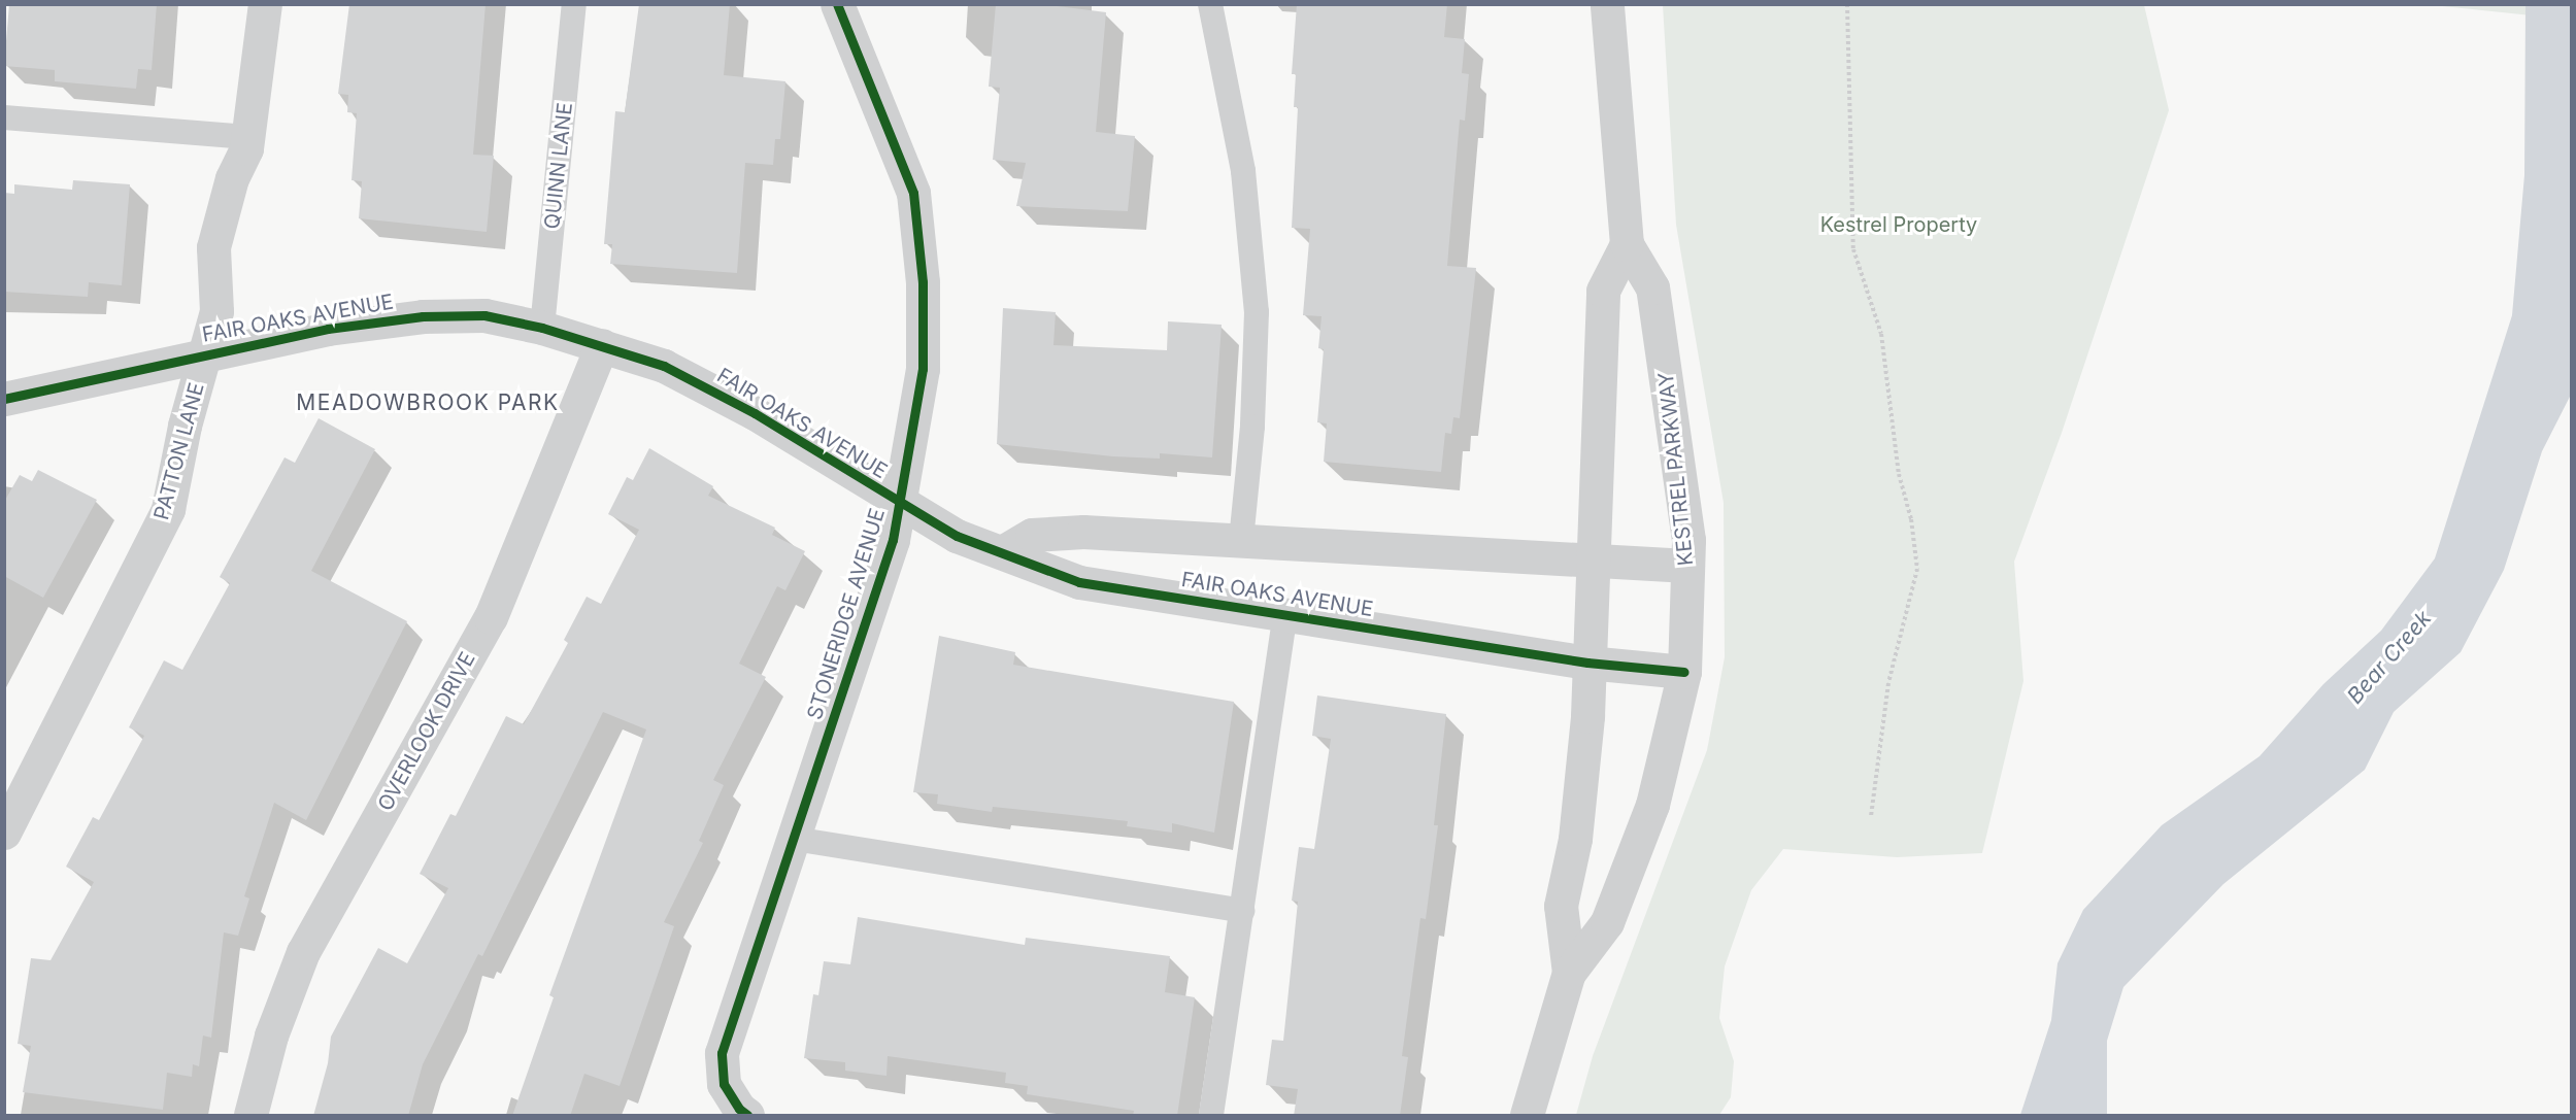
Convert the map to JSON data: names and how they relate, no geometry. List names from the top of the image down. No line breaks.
{"streets":{"street":["FAIR OAKS AVENUE","PATTON LANE","KESTREL PARKWAY","STONERIDGE AVENUE","OVERLOOK DRIVE"],"lane":["QUINN LANE"]},"crossings":[["QUINN LANE","FAIR OAKS AVENUE"],["FAIR OAKS AVENUE","PATTON LANE"],["FAIR OAKS AVENUE","KESTREL PARKWAY"],["FAIR OAKS AVENUE","STONERIDGE AVENUE"],["FAIR OAKS AVENUE","OVERLOOK DRIVE"]],"districts":["MEADOWBROOK PARK"],"water":["Bear Creek"],"parks":["Kestrel Property"]}
